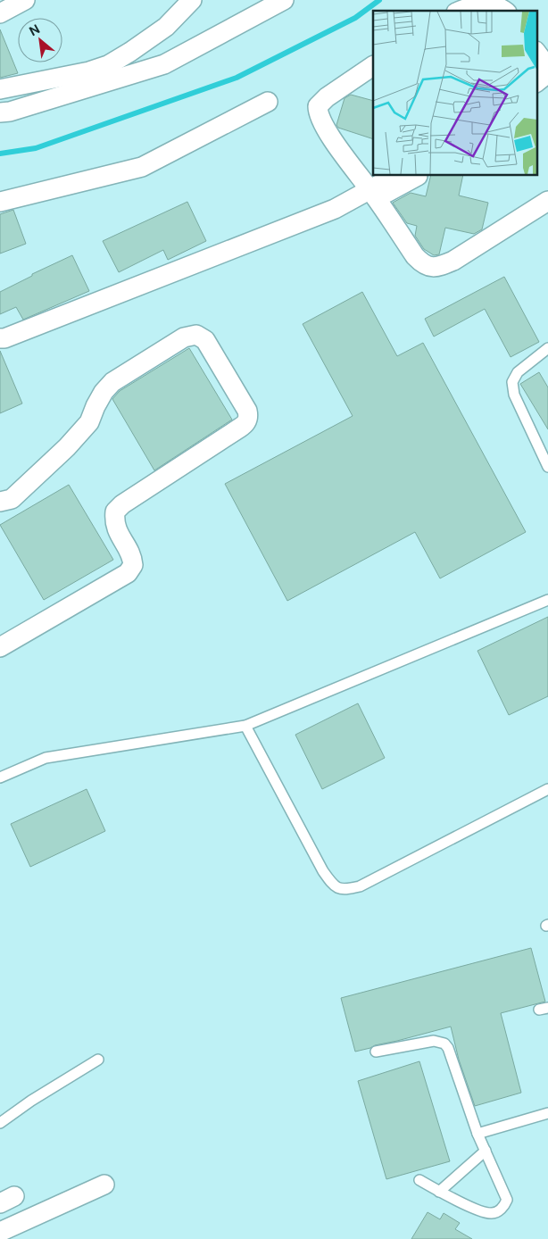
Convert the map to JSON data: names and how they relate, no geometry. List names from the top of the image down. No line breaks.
{"north":"top left"}
